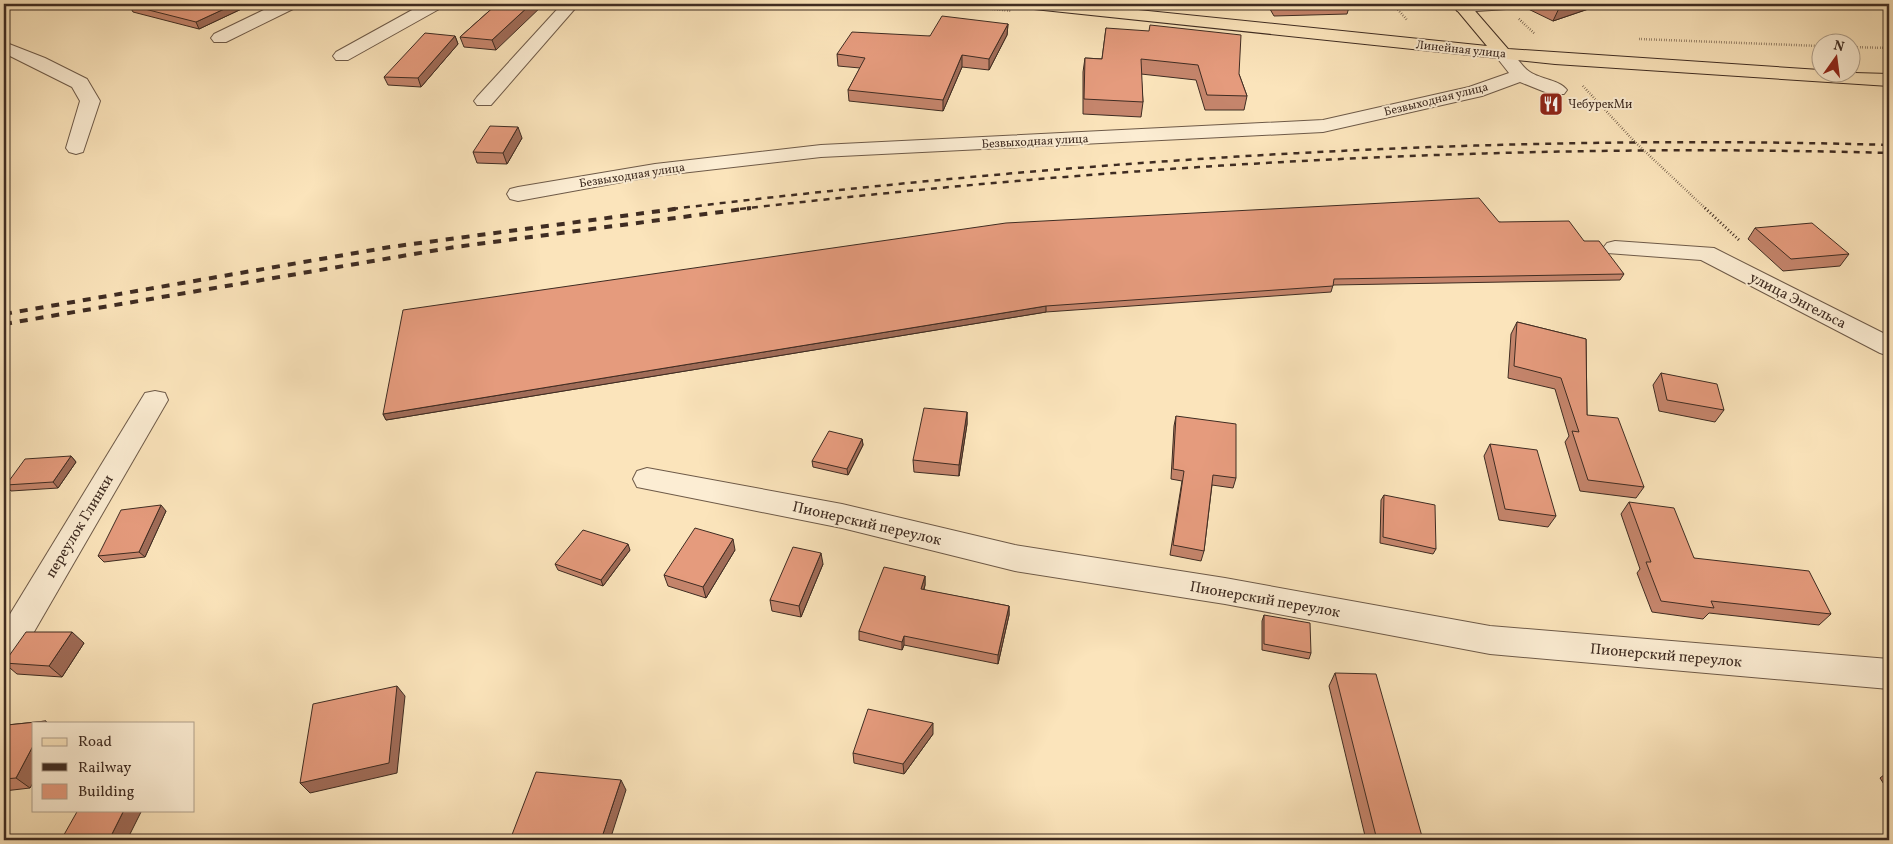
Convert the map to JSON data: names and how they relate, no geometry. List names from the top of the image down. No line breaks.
{"streets":{"main road":["Линейная улица"],"street":["Безвыходная улица","улица Энгельса","Пионерский переулок","переулок Глинки"]},"places":{"restaurant":["ЧебурекМи"]},"legend":["Road","Railway","Building"],"north":"top"}
